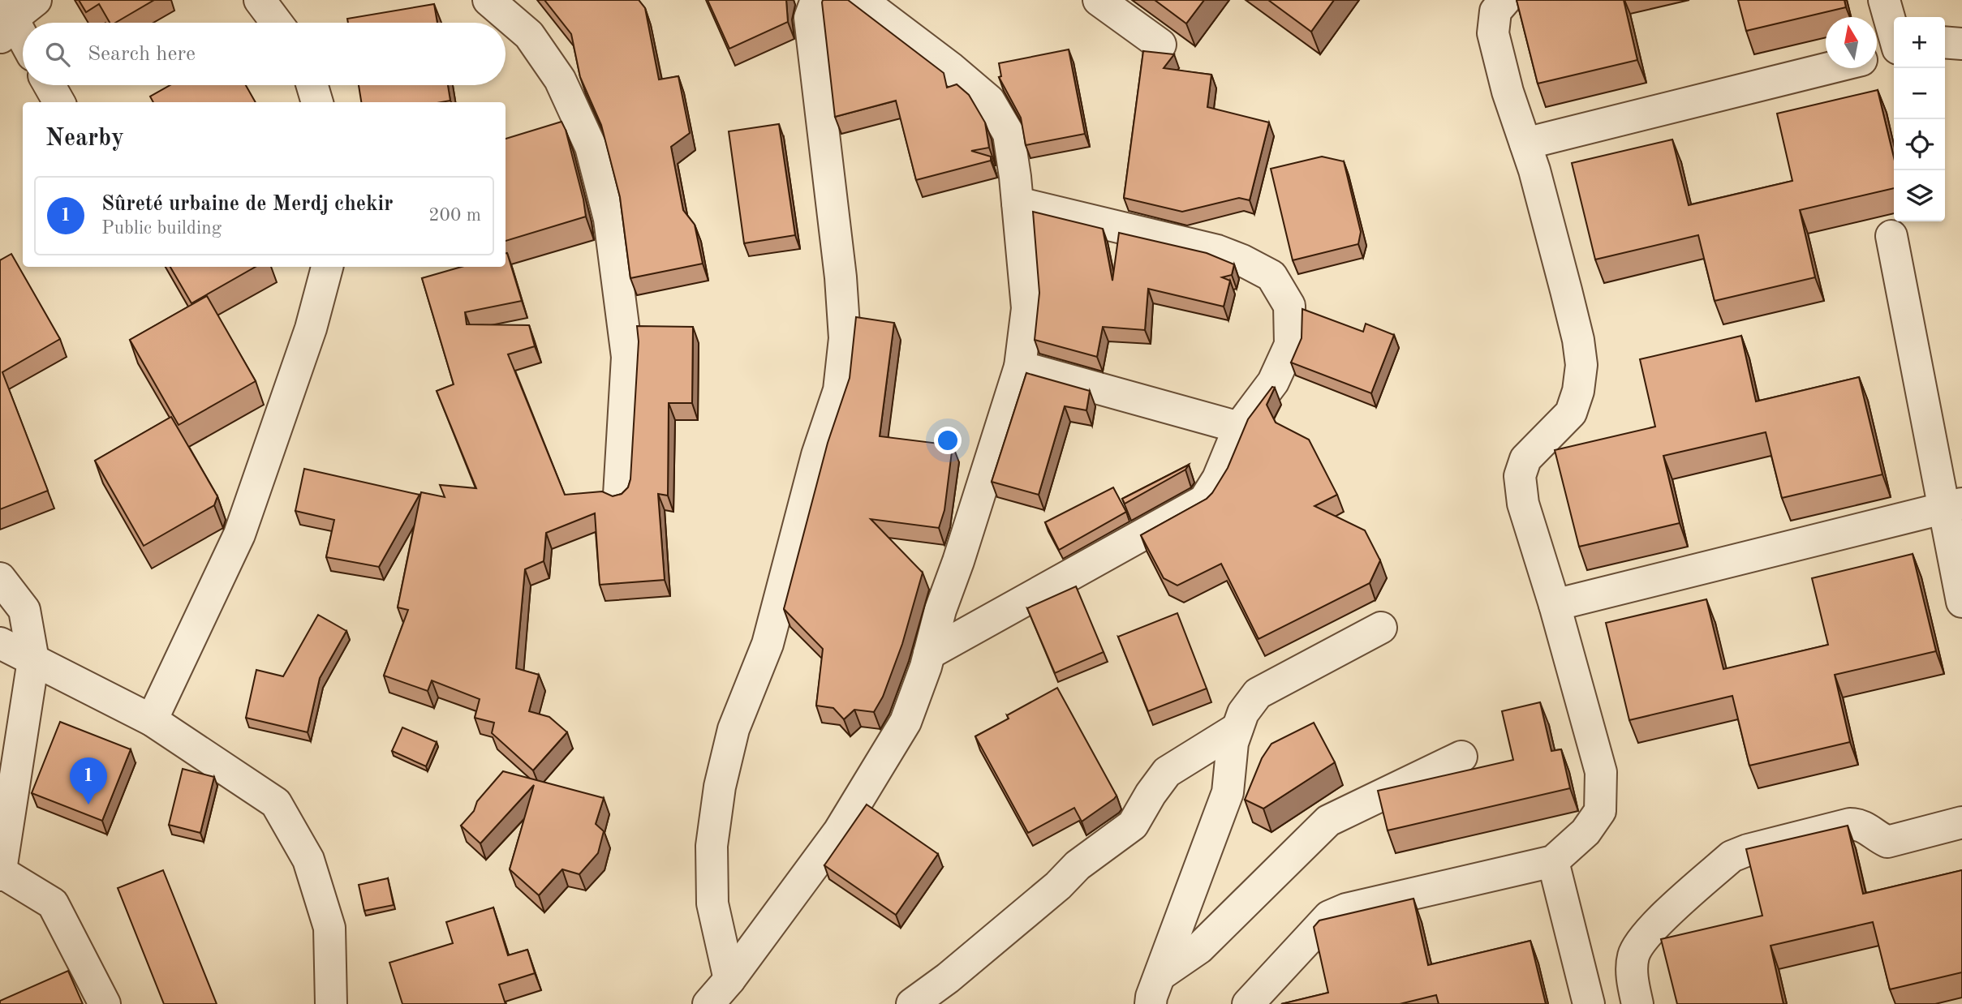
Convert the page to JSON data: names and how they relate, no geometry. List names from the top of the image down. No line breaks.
{"north":"top","page":{"map_buttons":["+","−"],"search":"Search here","heading":"Nearby","list":[{"mark":"1","name":"Sûreté urbaine de Merdj chekir","note":"Public building","value":"200 m"}],"pins":"1"}}
